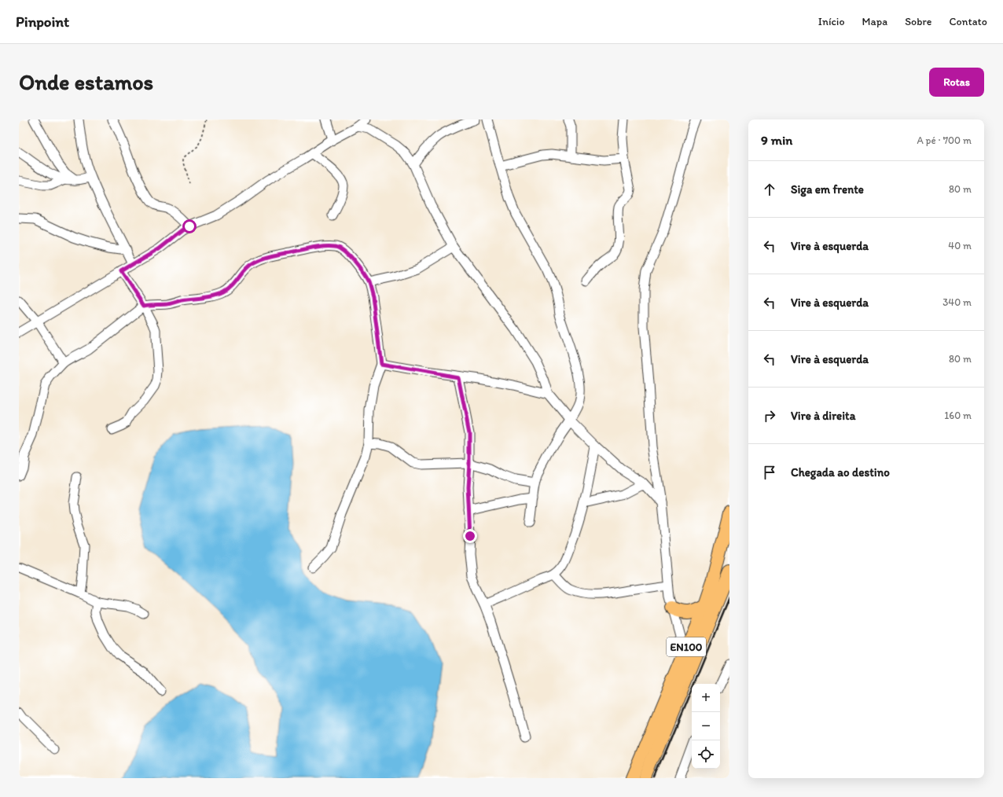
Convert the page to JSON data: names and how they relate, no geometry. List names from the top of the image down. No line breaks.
{"streets":{"highway":["EN100"]},"page":{"header":"Pinpoint","nav":["Início","Mapa","Sobre","Contato"],"buttons":"Rotas","title":"Onde estamos","heading":["9 min","A pé · 700 m"],"list":[["Siga em frente","80 m"],["Vire à esquerda","40 m"],["Vire à esquerda","340 m"],["Vire à esquerda","80 m"],["Vire à direita","160 m"],"Chegada ao destino"],"map_buttons":["+","−"]}}
